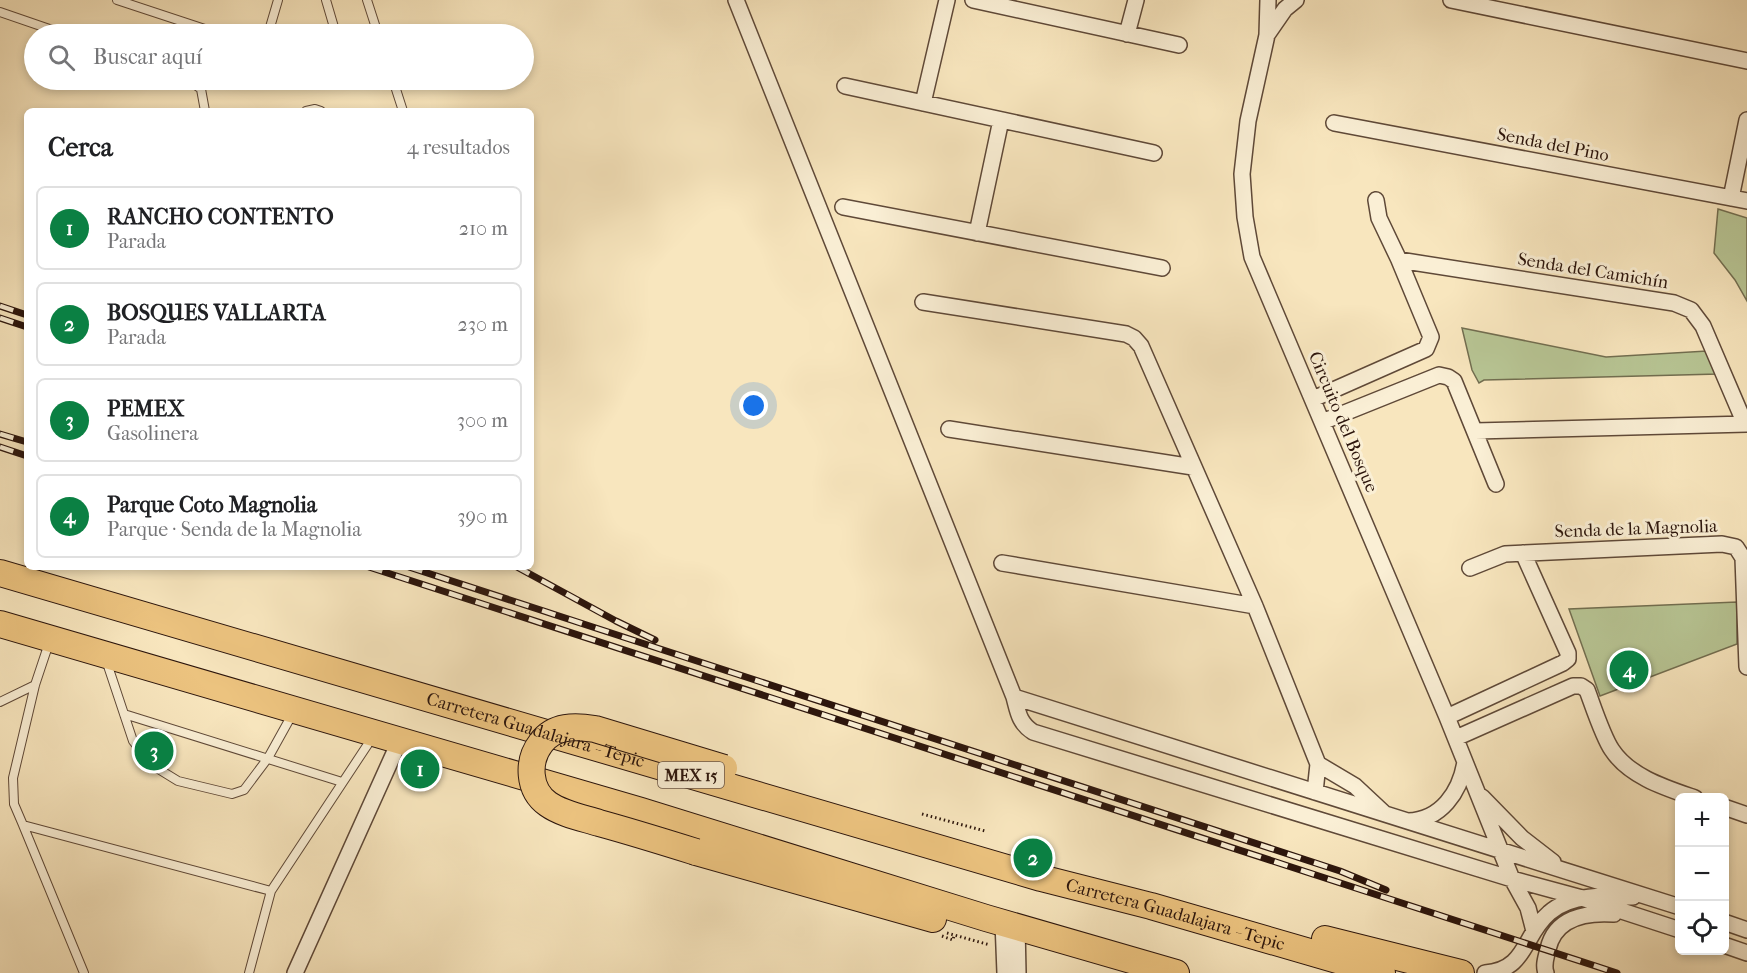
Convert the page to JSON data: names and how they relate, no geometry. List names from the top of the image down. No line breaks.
{"streets":{"highway":["Carretera Guadalajara - Tepic","MEX 15"],"street":["Senda del Pino","Senda del Camichín","Circuito del Bosque","Senda de la Magnolia"]},"page":{"search":"Buscar aquí","heading":["Cerca","4 resultados"],"list":[{"mark":"1","name":"RANCHO CONTENTO","note":"Parada","value":"210 m"},{"mark":"2","name":"BOSQUES VALLARTA","note":"Parada","value":"230 m"},{"mark":"3","name":"PEMEX","note":"Gasolinera","value":"300 m"},{"mark":"4","name":"Parque Coto Magnolia","note":"Parque · Senda de la Magnolia","value":"390 m"}],"pins":["4","3","1","2"],"map_buttons":["+","−"]}}
